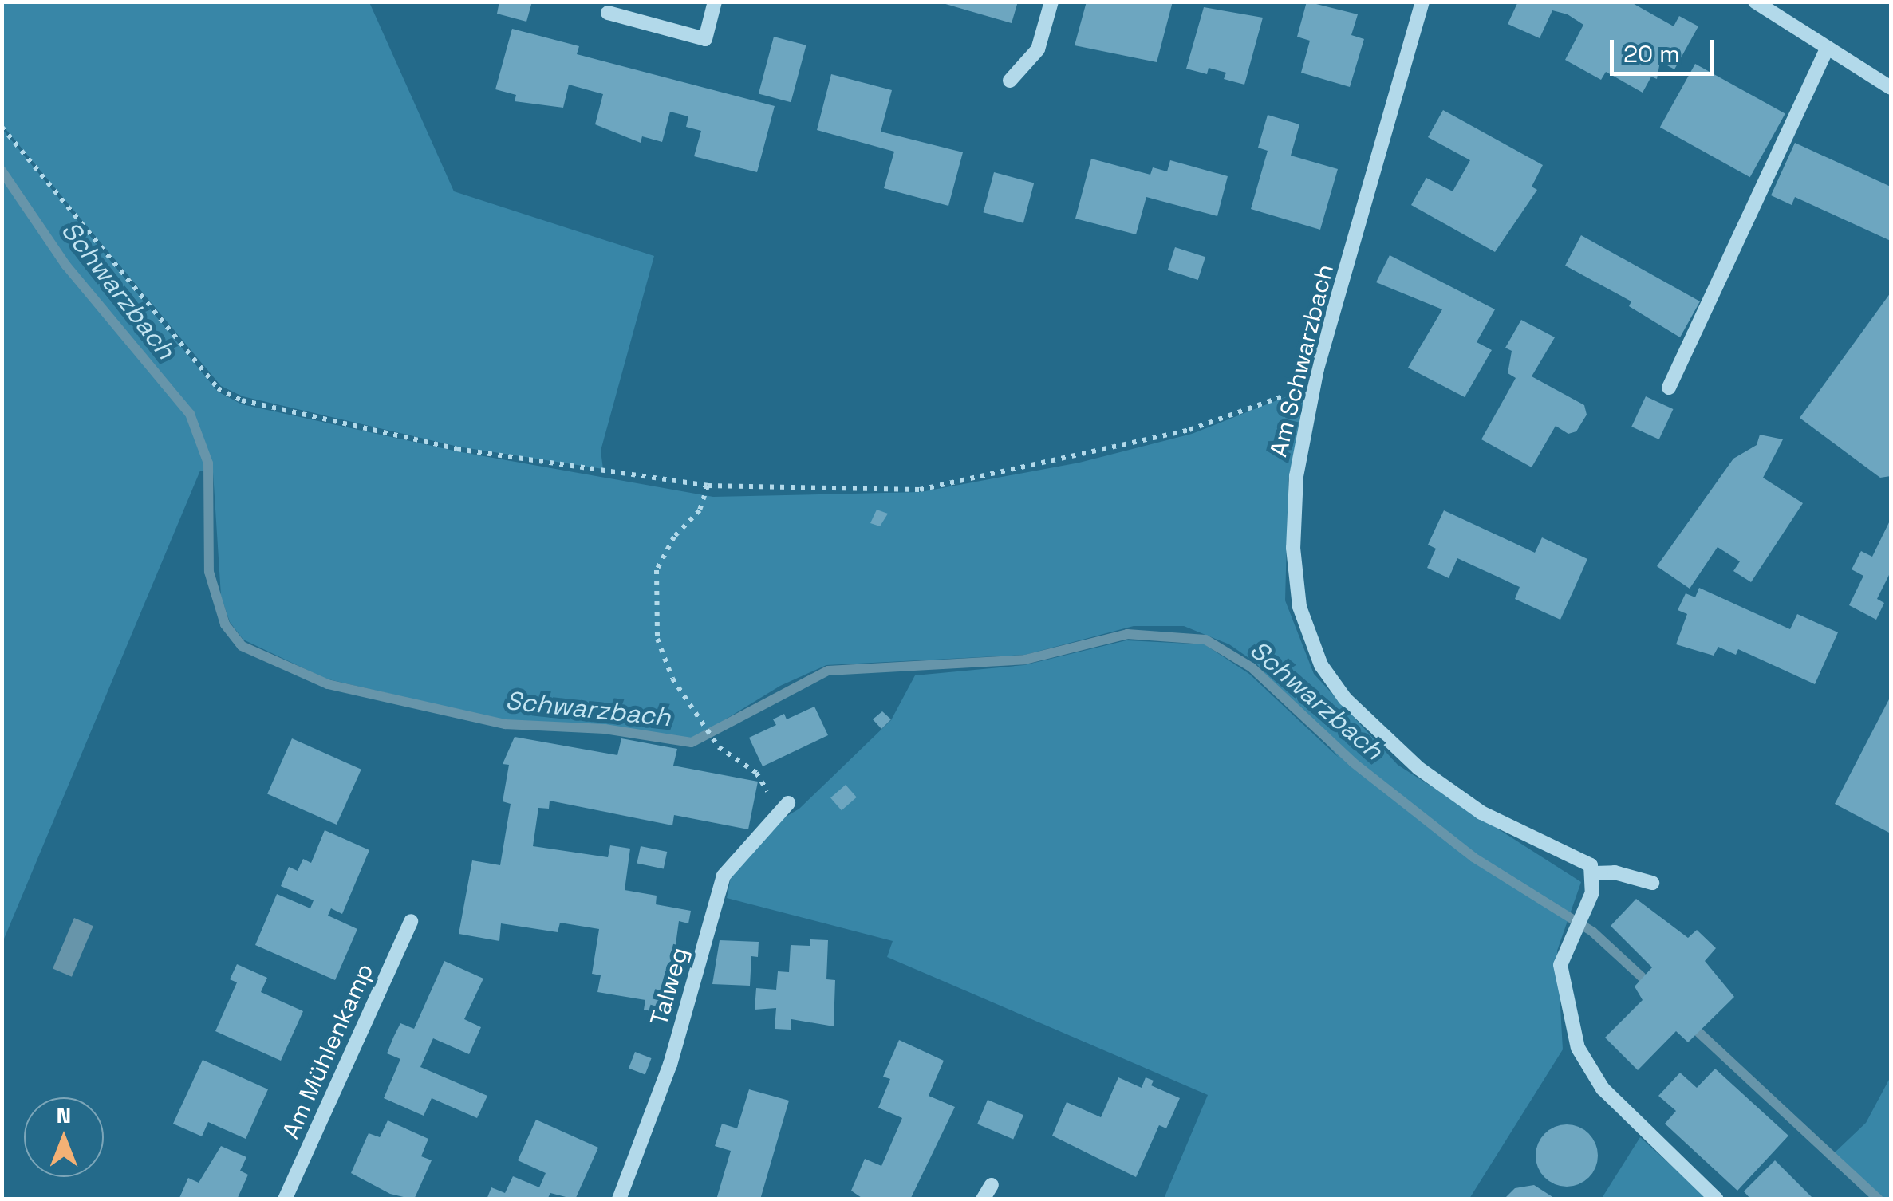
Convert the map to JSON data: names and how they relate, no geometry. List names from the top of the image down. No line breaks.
{"streets":{"street":["Am Schwarzbach","Talweg","Am Mühlenkamp"]},"water":["Schwarzbach"],"scale_bar":"20 m","north":"top"}
